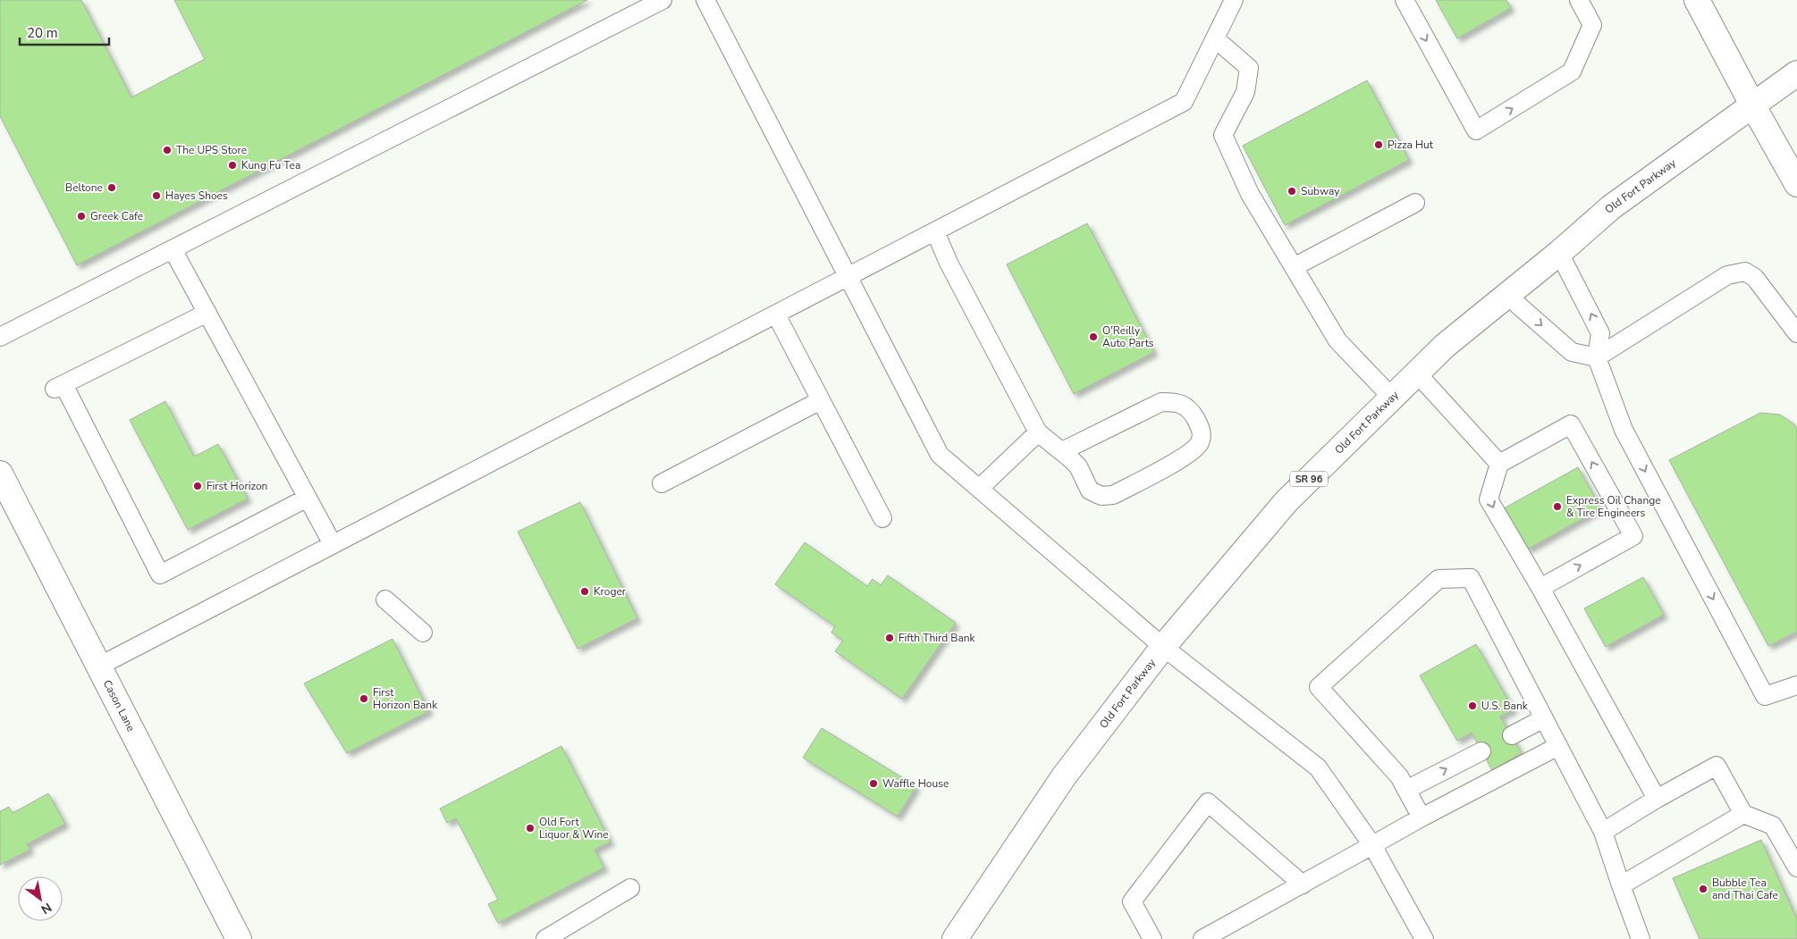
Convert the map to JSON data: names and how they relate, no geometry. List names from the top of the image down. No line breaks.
{"streets":{"main road":["Old Fort Parkway","SR 96","Cason Lane"]},"places":["Pizza Hut","The UPS Store","Kung Fu Tea","Beltone","Subway","Hayes Shoes","Greek Cafe","O'Reilly Auto Parts","First Horizon","Express Oil Change & Tire Engineers","Kroger","Fifth Third Bank","First Horizon Bank","U.S. Bank","Waffle House","Old Fort Liquor & Wine","Bubble Tea and Thai Cafe"],"scale_bar":"20 m","north":"bottom right"}
